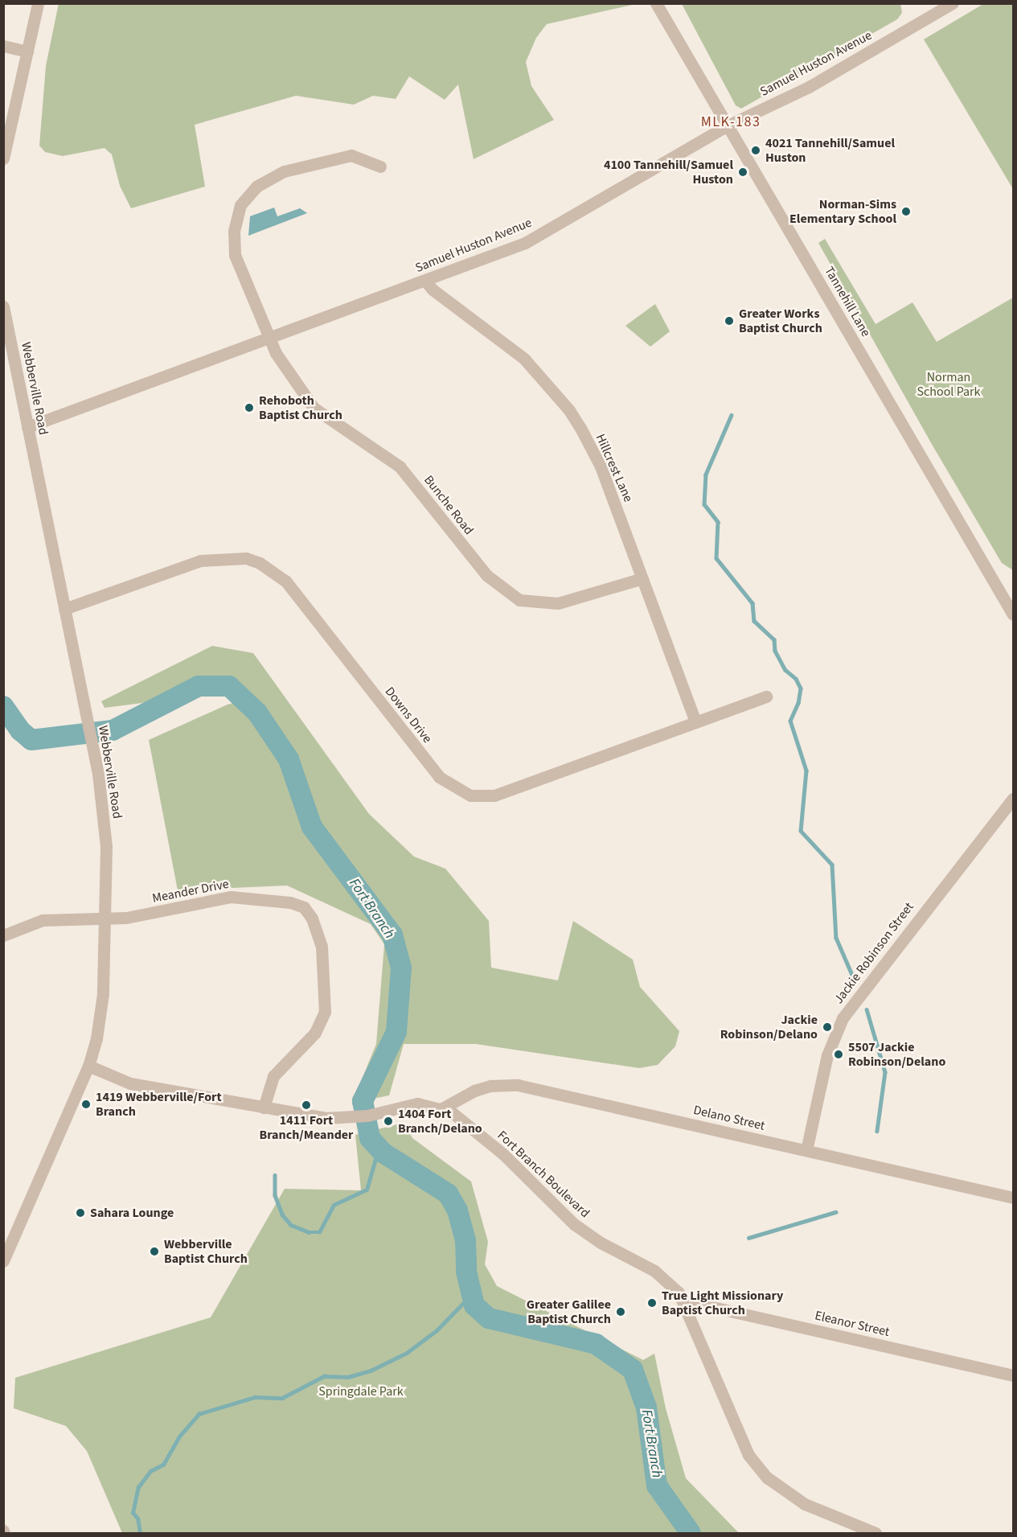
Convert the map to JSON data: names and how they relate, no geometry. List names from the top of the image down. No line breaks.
{"streets":{"street":["Samuel Huston Avenue","Tannehill Lane","Webberville Road","Hillcrest Lane","Bunche Road","Downs Drive","Meander Drive","Jackie Robinson Street","Delano Street","Fort Branch Boulevard","Eleanor Street"]},"crossings":[["Samuel Huston Avenue","Tannehill Lane"],["Samuel Huston Avenue","Webberville Road"],["Samuel Huston Avenue","Hillcrest Lane"],["Samuel Huston Avenue","Bunche Road"],["Webberville Road","Downs Drive"],["Webberville Road","Meander Drive"],["Webberville Road","Fort Branch Boulevard"],["Hillcrest Lane","Bunche Road"],["Hillcrest Lane","Downs Drive"],["Meander Drive","Fort Branch Boulevard"],["Jackie Robinson Street","Delano Street"],["Delano Street","Fort Branch Boulevard"],["Fort Branch Boulevard","Eleanor Street"]],"districts":["MLK-183"],"water":["Fort Branch"],"parks":["Norman School Park","Springdale Park"],"places":["4021 Tannehill/Samuel Huston","4100 Tannehill/Samuel Huston","Norman-Sims Elementary School","Greater Works Baptist Church","Rehoboth Baptist Church","Jackie Robinson/Delano","5507 Jackie Robinson/Delano","1419 Webberville/Fort Branch","1411 Fort Branch/Meander","1404 Fort Branch/Delano","Sahara Lounge","Webberville Baptist Church","True Light Missionary Baptist Church","Greater Galilee Baptist Church"]}
